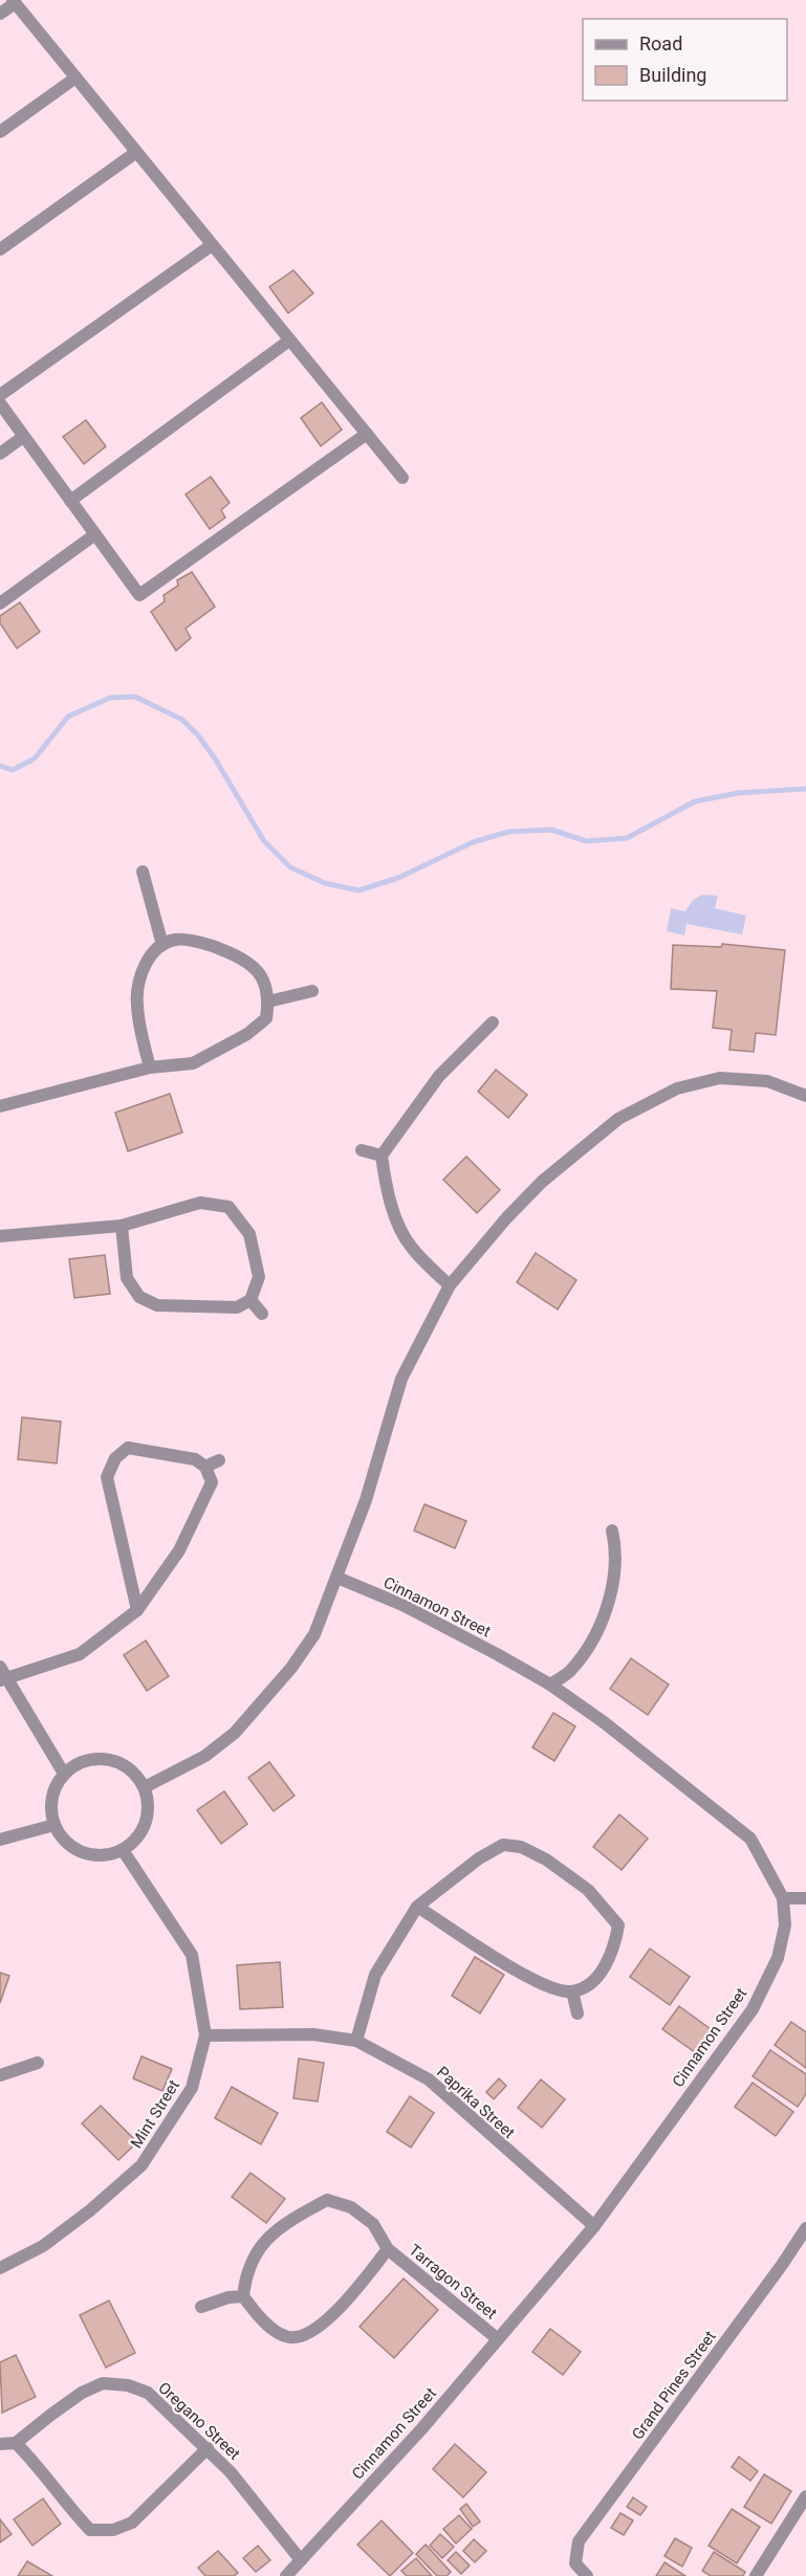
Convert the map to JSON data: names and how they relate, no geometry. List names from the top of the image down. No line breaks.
{"streets":{"street":["Cinnamon Street","Paprika Street","Mint Street","Tarragon Street","Grand Pines Street","Oregano Street"]},"crossings":[["Cinnamon Street","Paprika Street"],["Cinnamon Street","Tarragon Street"],["Cinnamon Street","Oregano Street"],["Paprika Street","Mint Street"]],"legend":["Road","Building"]}
